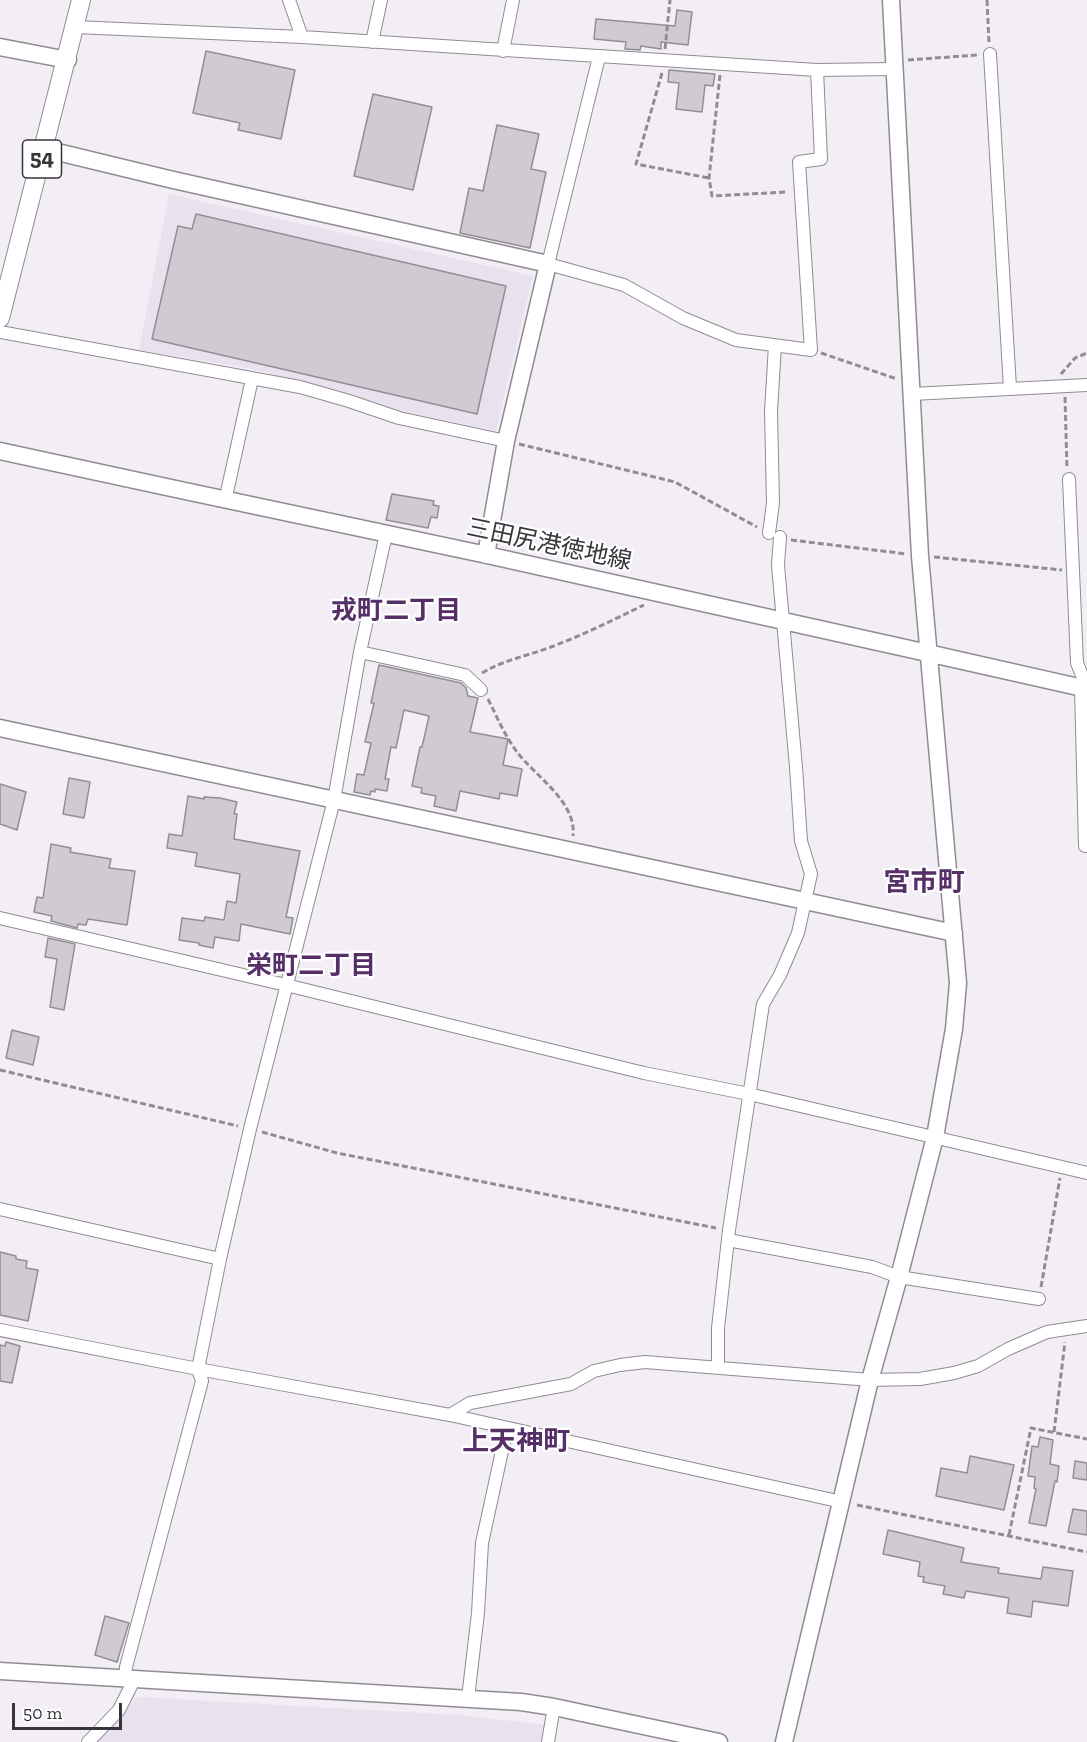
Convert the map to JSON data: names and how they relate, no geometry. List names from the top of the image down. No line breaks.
{"streets":{"main road":["54"],"street":["三田尻港徳地線"]},"districts":["戎町二丁目","宮市町","栄町二丁目","上天神町"],"scale_bar":"50 m"}
